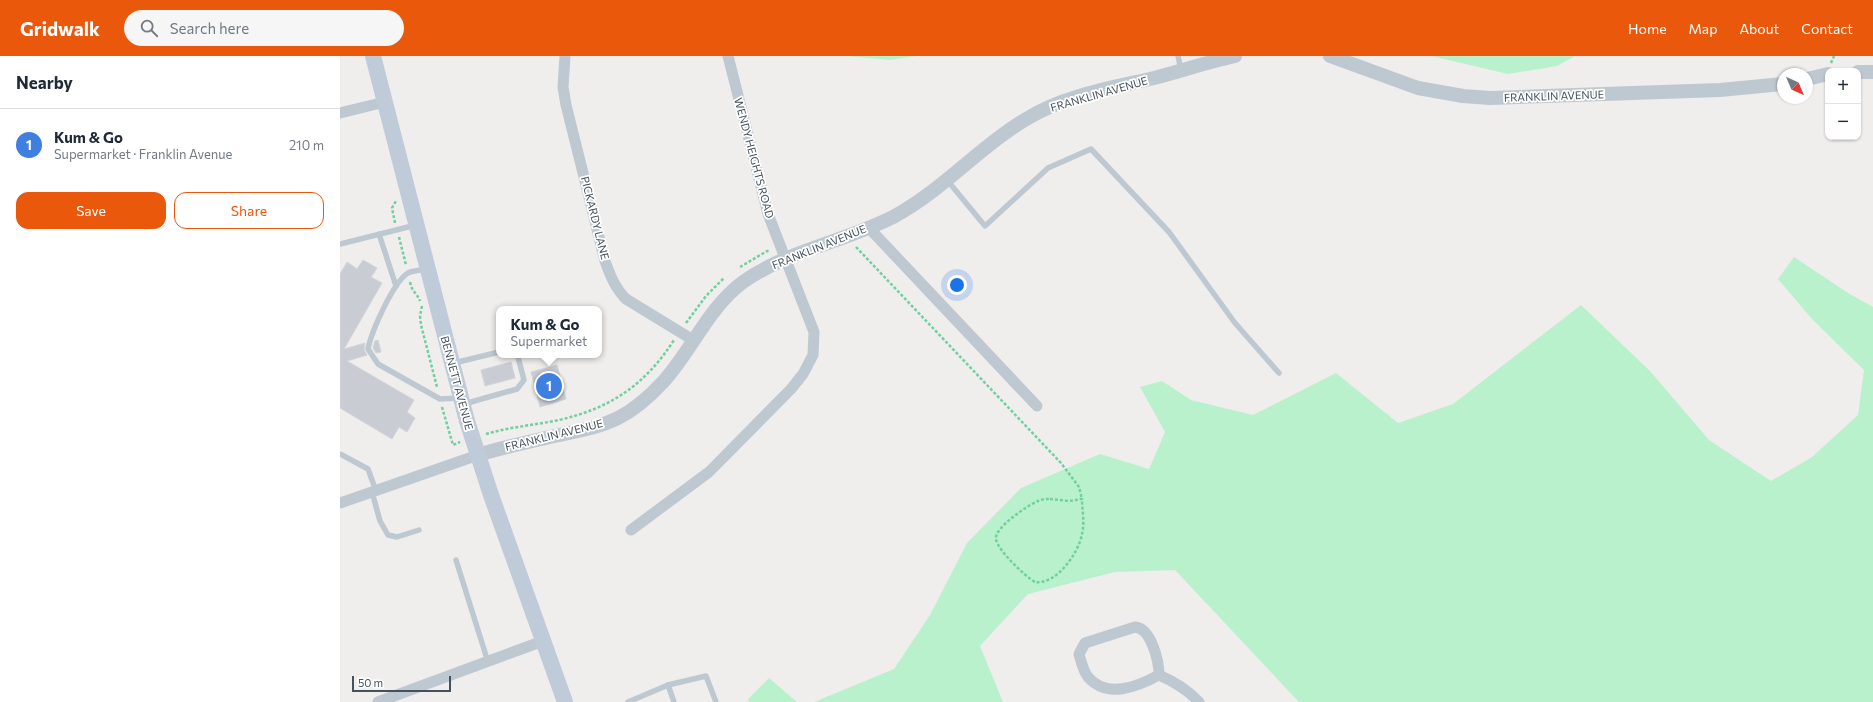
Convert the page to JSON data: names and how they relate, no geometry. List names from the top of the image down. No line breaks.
{"streets":{"main road":["BENNETT AVENUE"],"street":["FRANKLIN AVENUE","WENDY HEIGHTS ROAD","PICKARDY LANE"]},"crossings":[["FRANKLIN AVENUE","WENDY HEIGHTS ROAD"],["FRANKLIN AVENUE","PICKARDY LANE"],["FRANKLIN AVENUE","BENNETT AVENUE"]],"scale_bar":"50 m","north":"bottom right","page":{"header":"Gridwalk","search":"Search here","nav":["Home","Map","About","Contact"],"heading":"Nearby","map_buttons":["+","−"],"list":[{"mark":"1","name":"Kum & Go","note":"Supermarket · Franklin Avenue","value":"210 m"}],"buttons":["Save","Share"],"popup":["Kum & Go","Supermarket"],"pins":"1","scale":"50 m"}}
